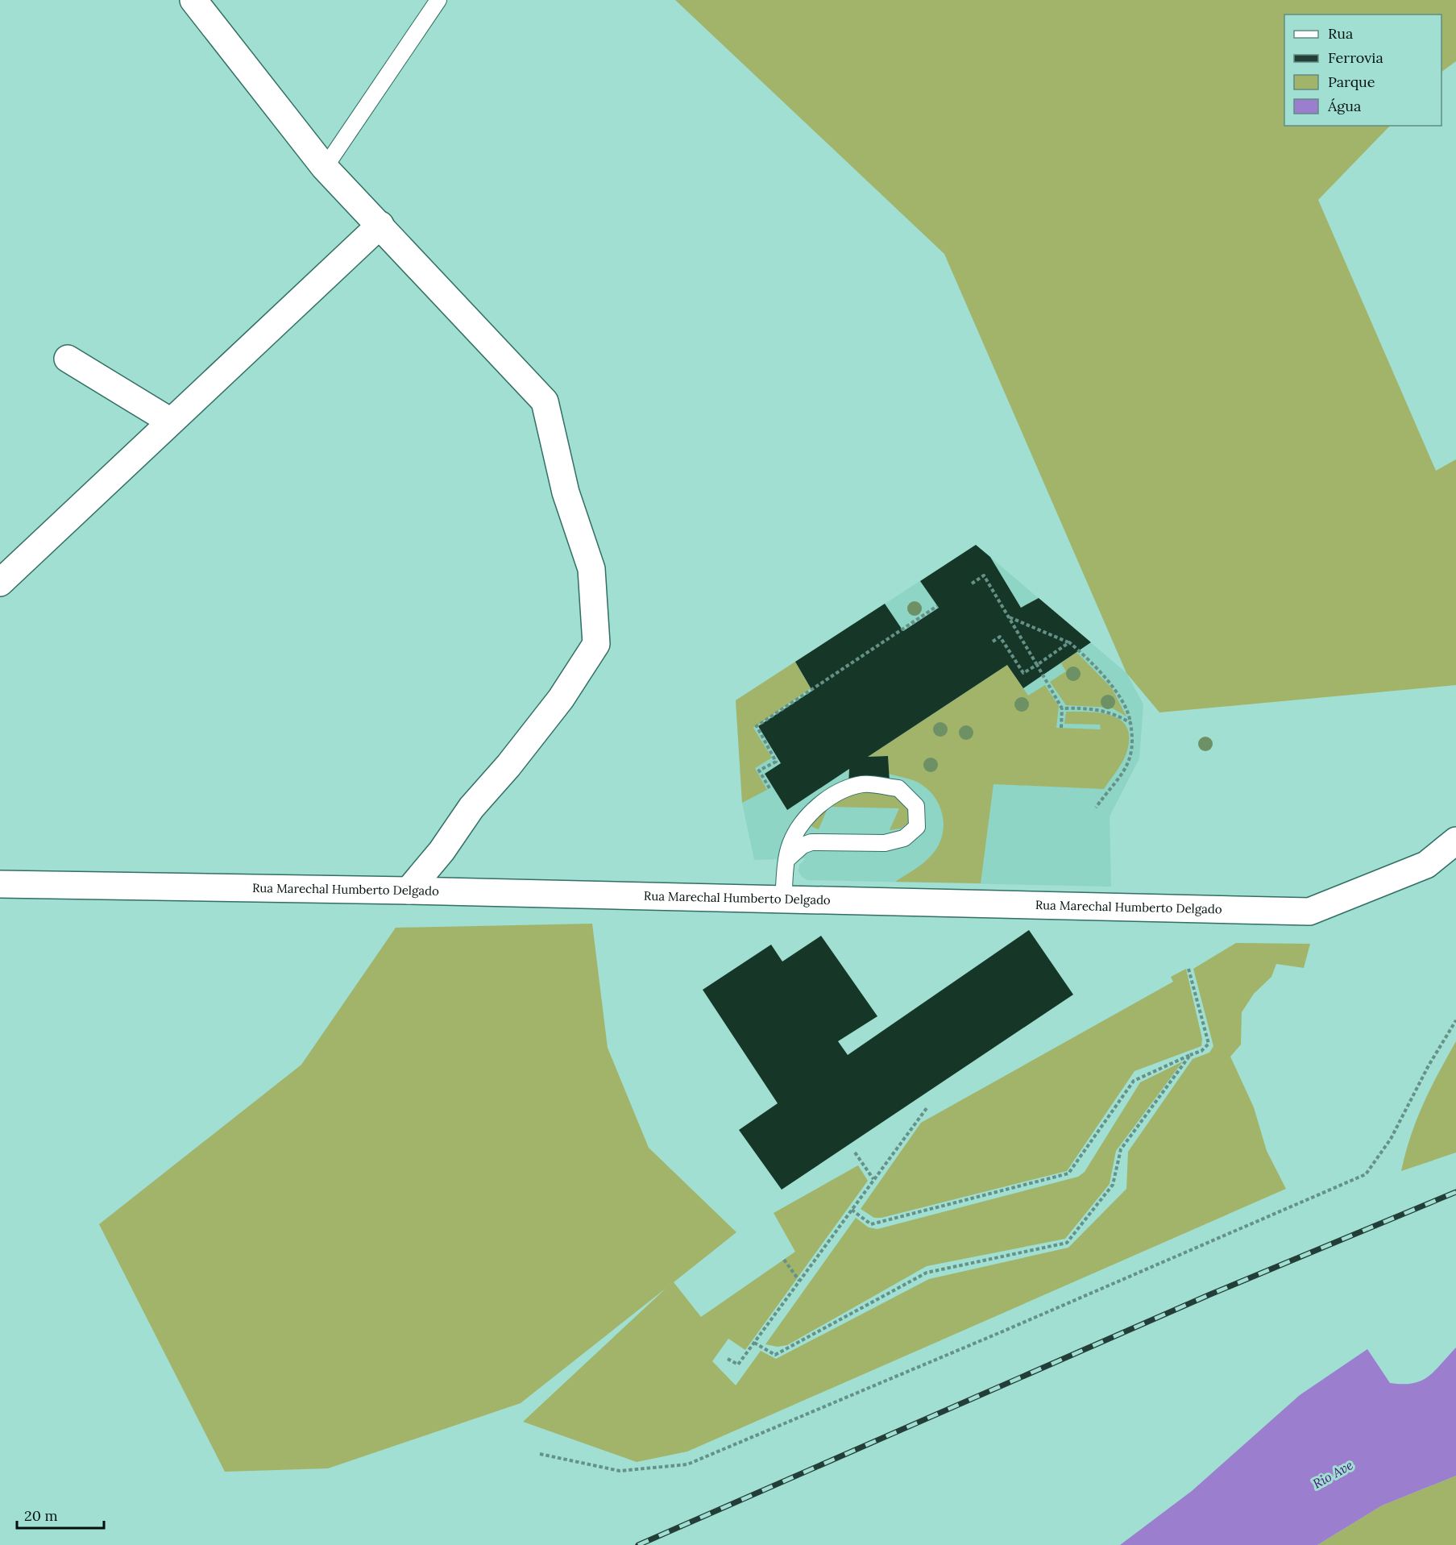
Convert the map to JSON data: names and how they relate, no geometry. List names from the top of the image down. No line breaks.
{"streets":{"street":["Rua Marechal Humberto Delgado"]},"water":["Rio Ave"],"legend":["Rua","Ferrovia","Parque","Água"],"scale_bar":"20 m"}
